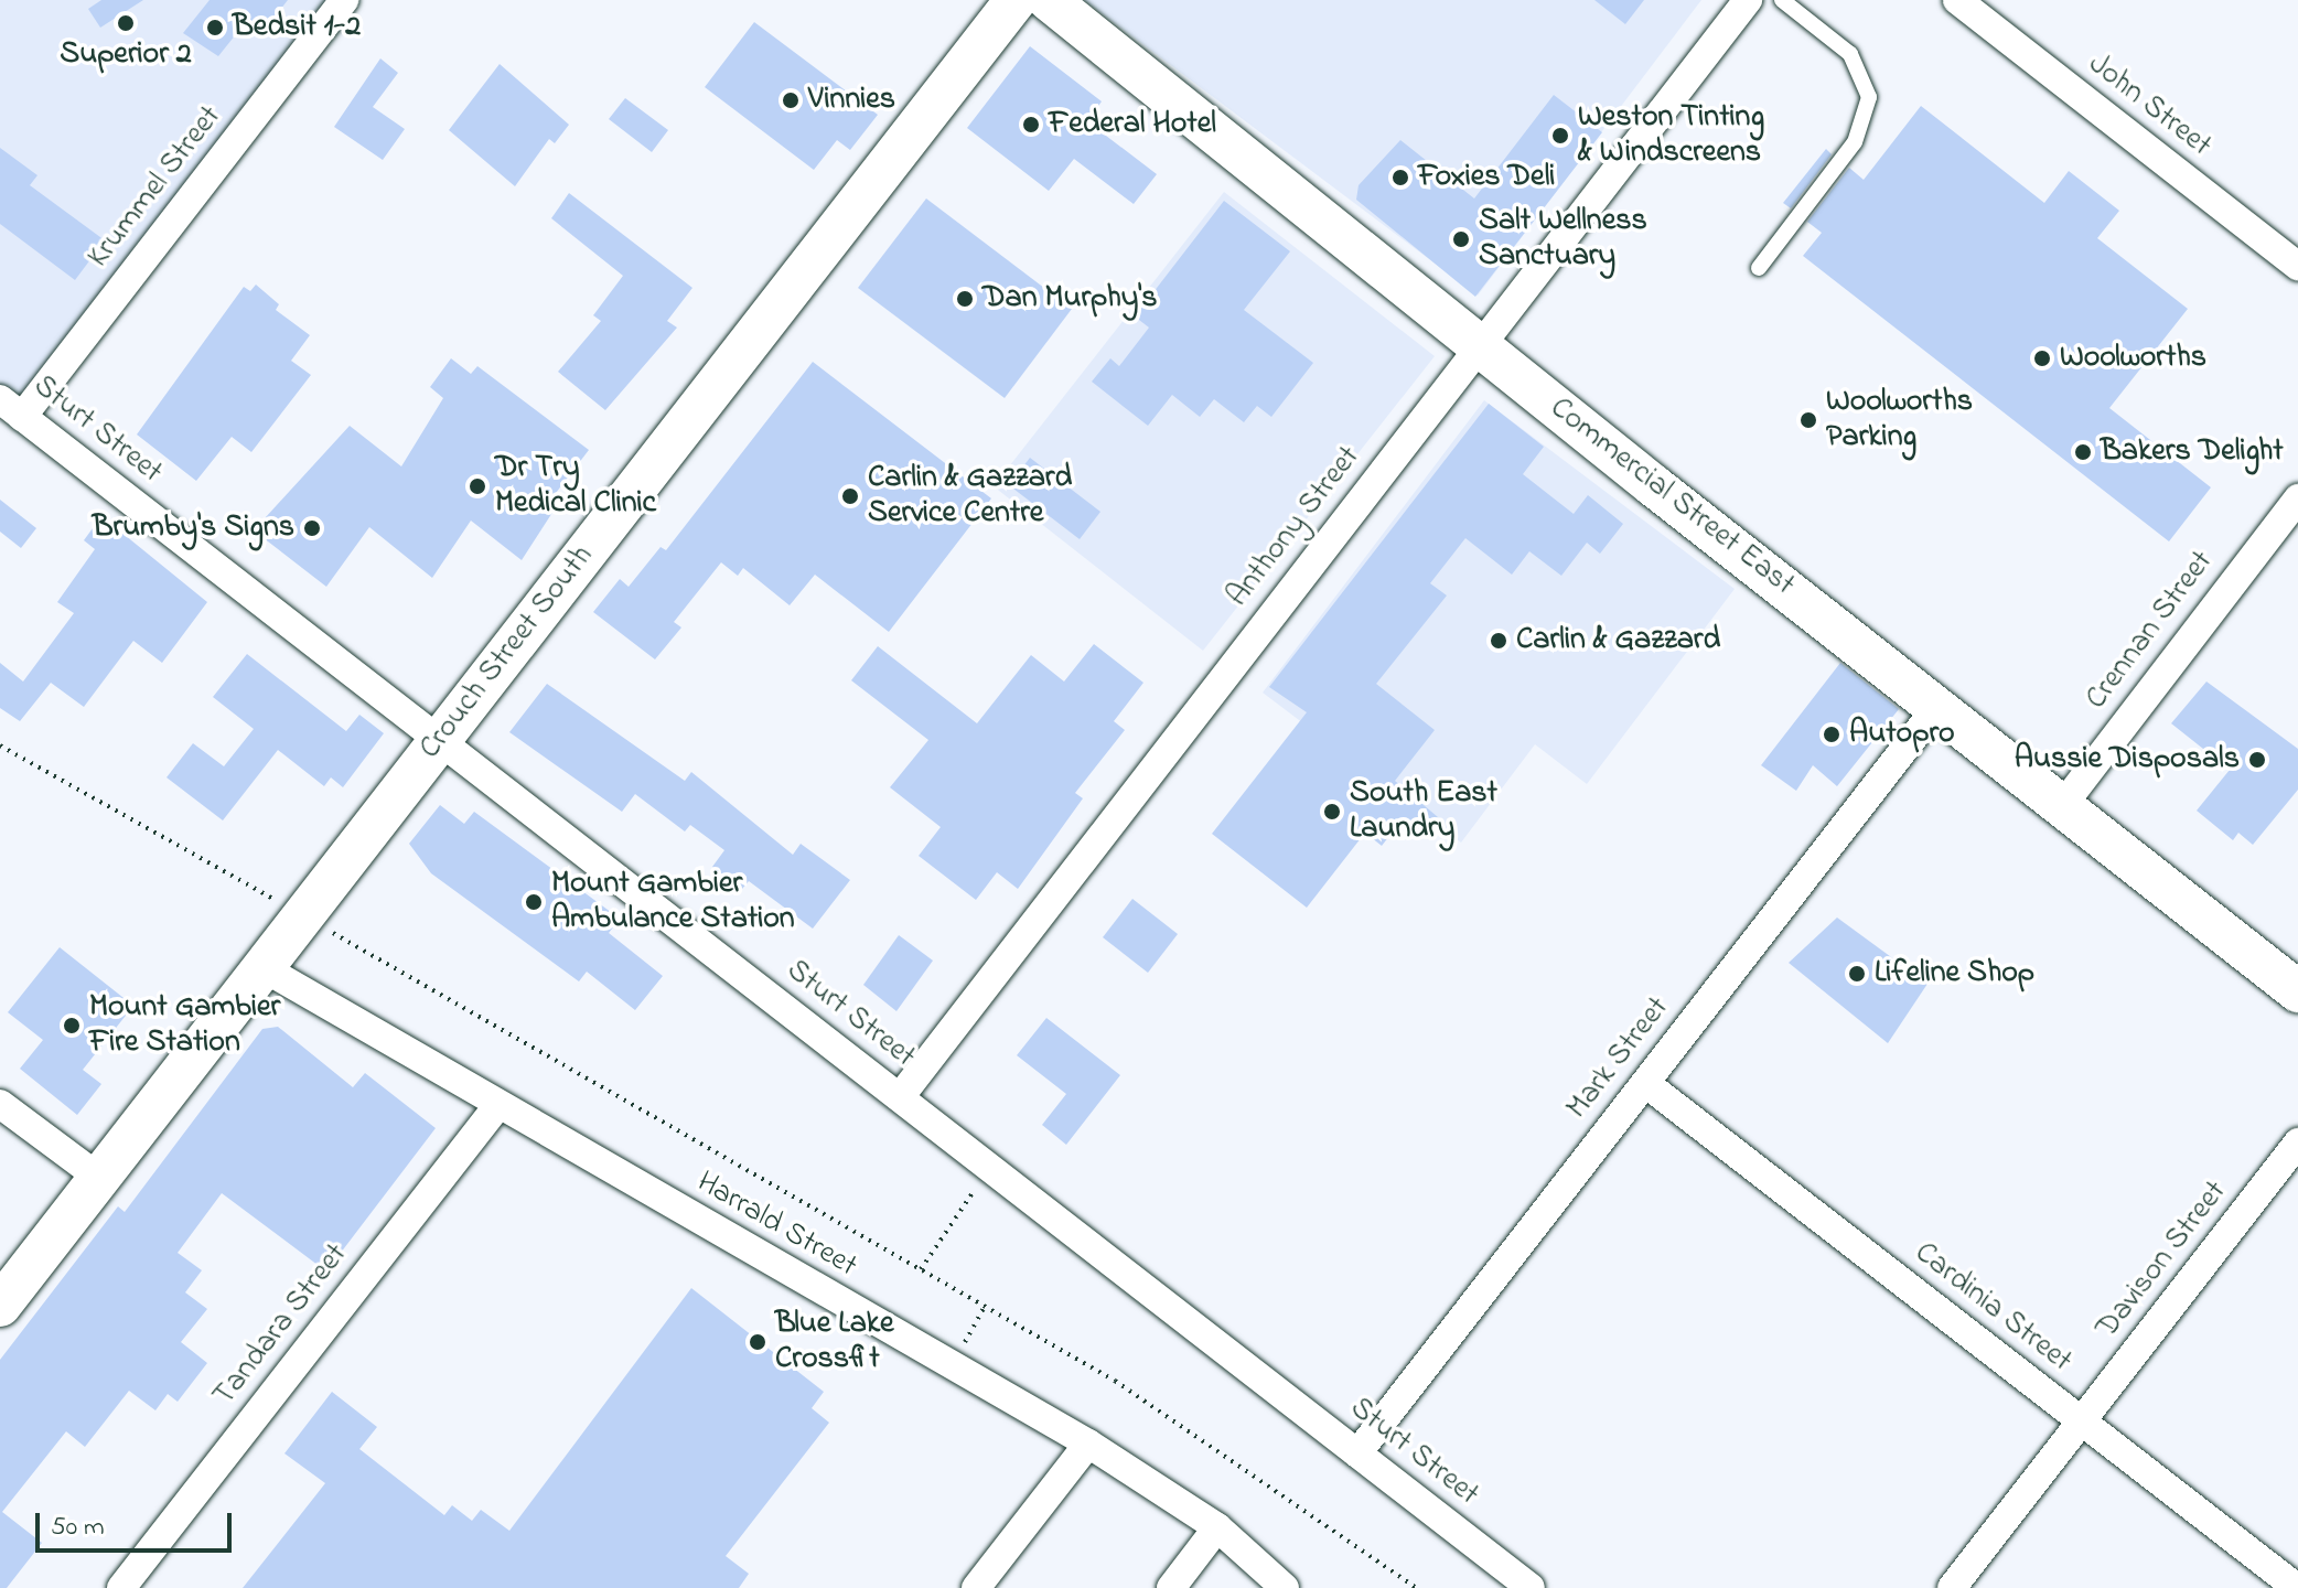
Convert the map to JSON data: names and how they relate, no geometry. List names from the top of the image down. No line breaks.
{"streets":{"street":["John Street","Krummel Street","Sturt Street","Commercial Street East","Anthony Street","Crennan Street","Crouch Street South","Mark Street","Harrald Street","Davison Street","Cardinia Street","Tandara Street"]},"crossings":[["Krummel Street","Sturt Street"],["Sturt Street","Anthony Street"],["Sturt Street","Crouch Street South"],["Sturt Street","Mark Street"],["Commercial Street East","Anthony Street"],["Commercial Street East","Crennan Street"],["Commercial Street East","Mark Street"],["Crouch Street South","Harrald Street"],["Mark Street","Cardinia Street"],["Harrald Street","Tandara Street"],["Davison Street","Cardinia Street"]],"places":["Superior 2","Bedsit 1-2","Vinnies","Federal Hotel","Weston Tinting & Windscreens","Foxies Deli","Salt Wellness Sanctuary","Dan Murphy's","Woolworths","Woolworths Parking","Bakers Delight","Dr Try Medical Clinic","Carlin & Gazzard Service Centre","Brumby's Signs","Carlin & Gazzard","Autopro","Aussie Disposals","South East Laundry","Mount Gambier Ambulance Station","Lifeline Shop","Mount Gambier Fire Station","Blue Lake Crossfit"],"scale_bar":"50 m"}
